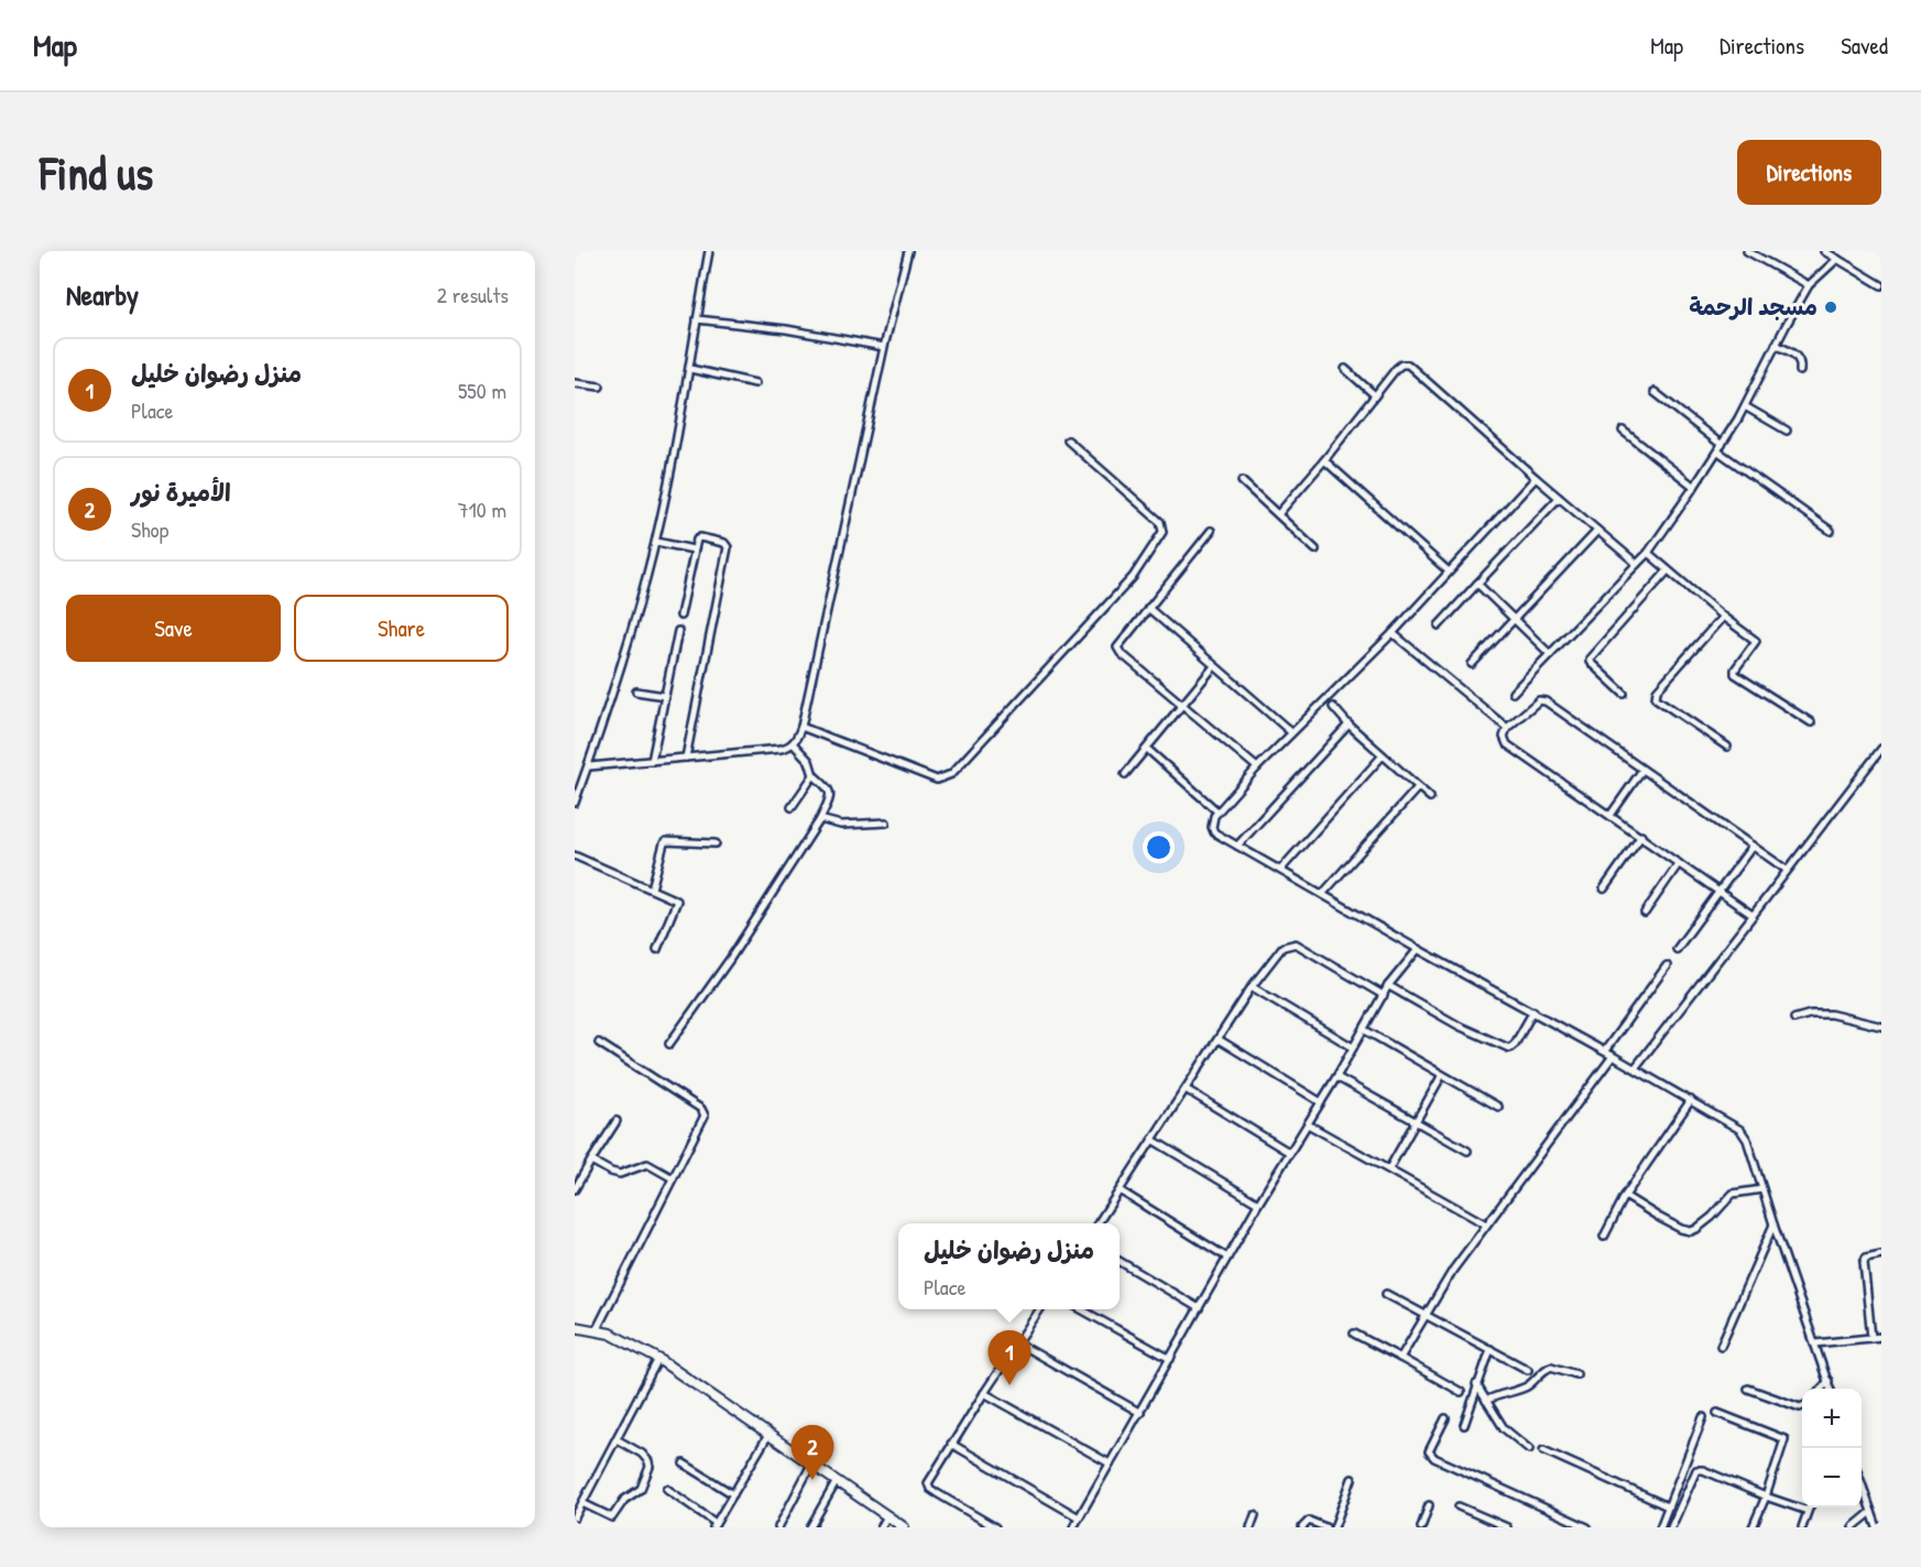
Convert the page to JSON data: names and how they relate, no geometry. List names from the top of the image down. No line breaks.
{"places":["مسجد الرحمة"],"page":{"header":"Map","nav":["Map","Directions","Saved"],"buttons":["Directions",["Save","Share"]],"title":"Find us","heading":["Nearby","2 results"],"list":[{"mark":"1","name":"منزل رضوان خليل","note":"Place","value":"550 m"},{"mark":"2","name":"الأميرة نور","note":"Shop","value":"710 m"}],"popup":["منزل رضوان خليل","Place"],"pins":["1","2"],"map_buttons":["+","−"]}}
